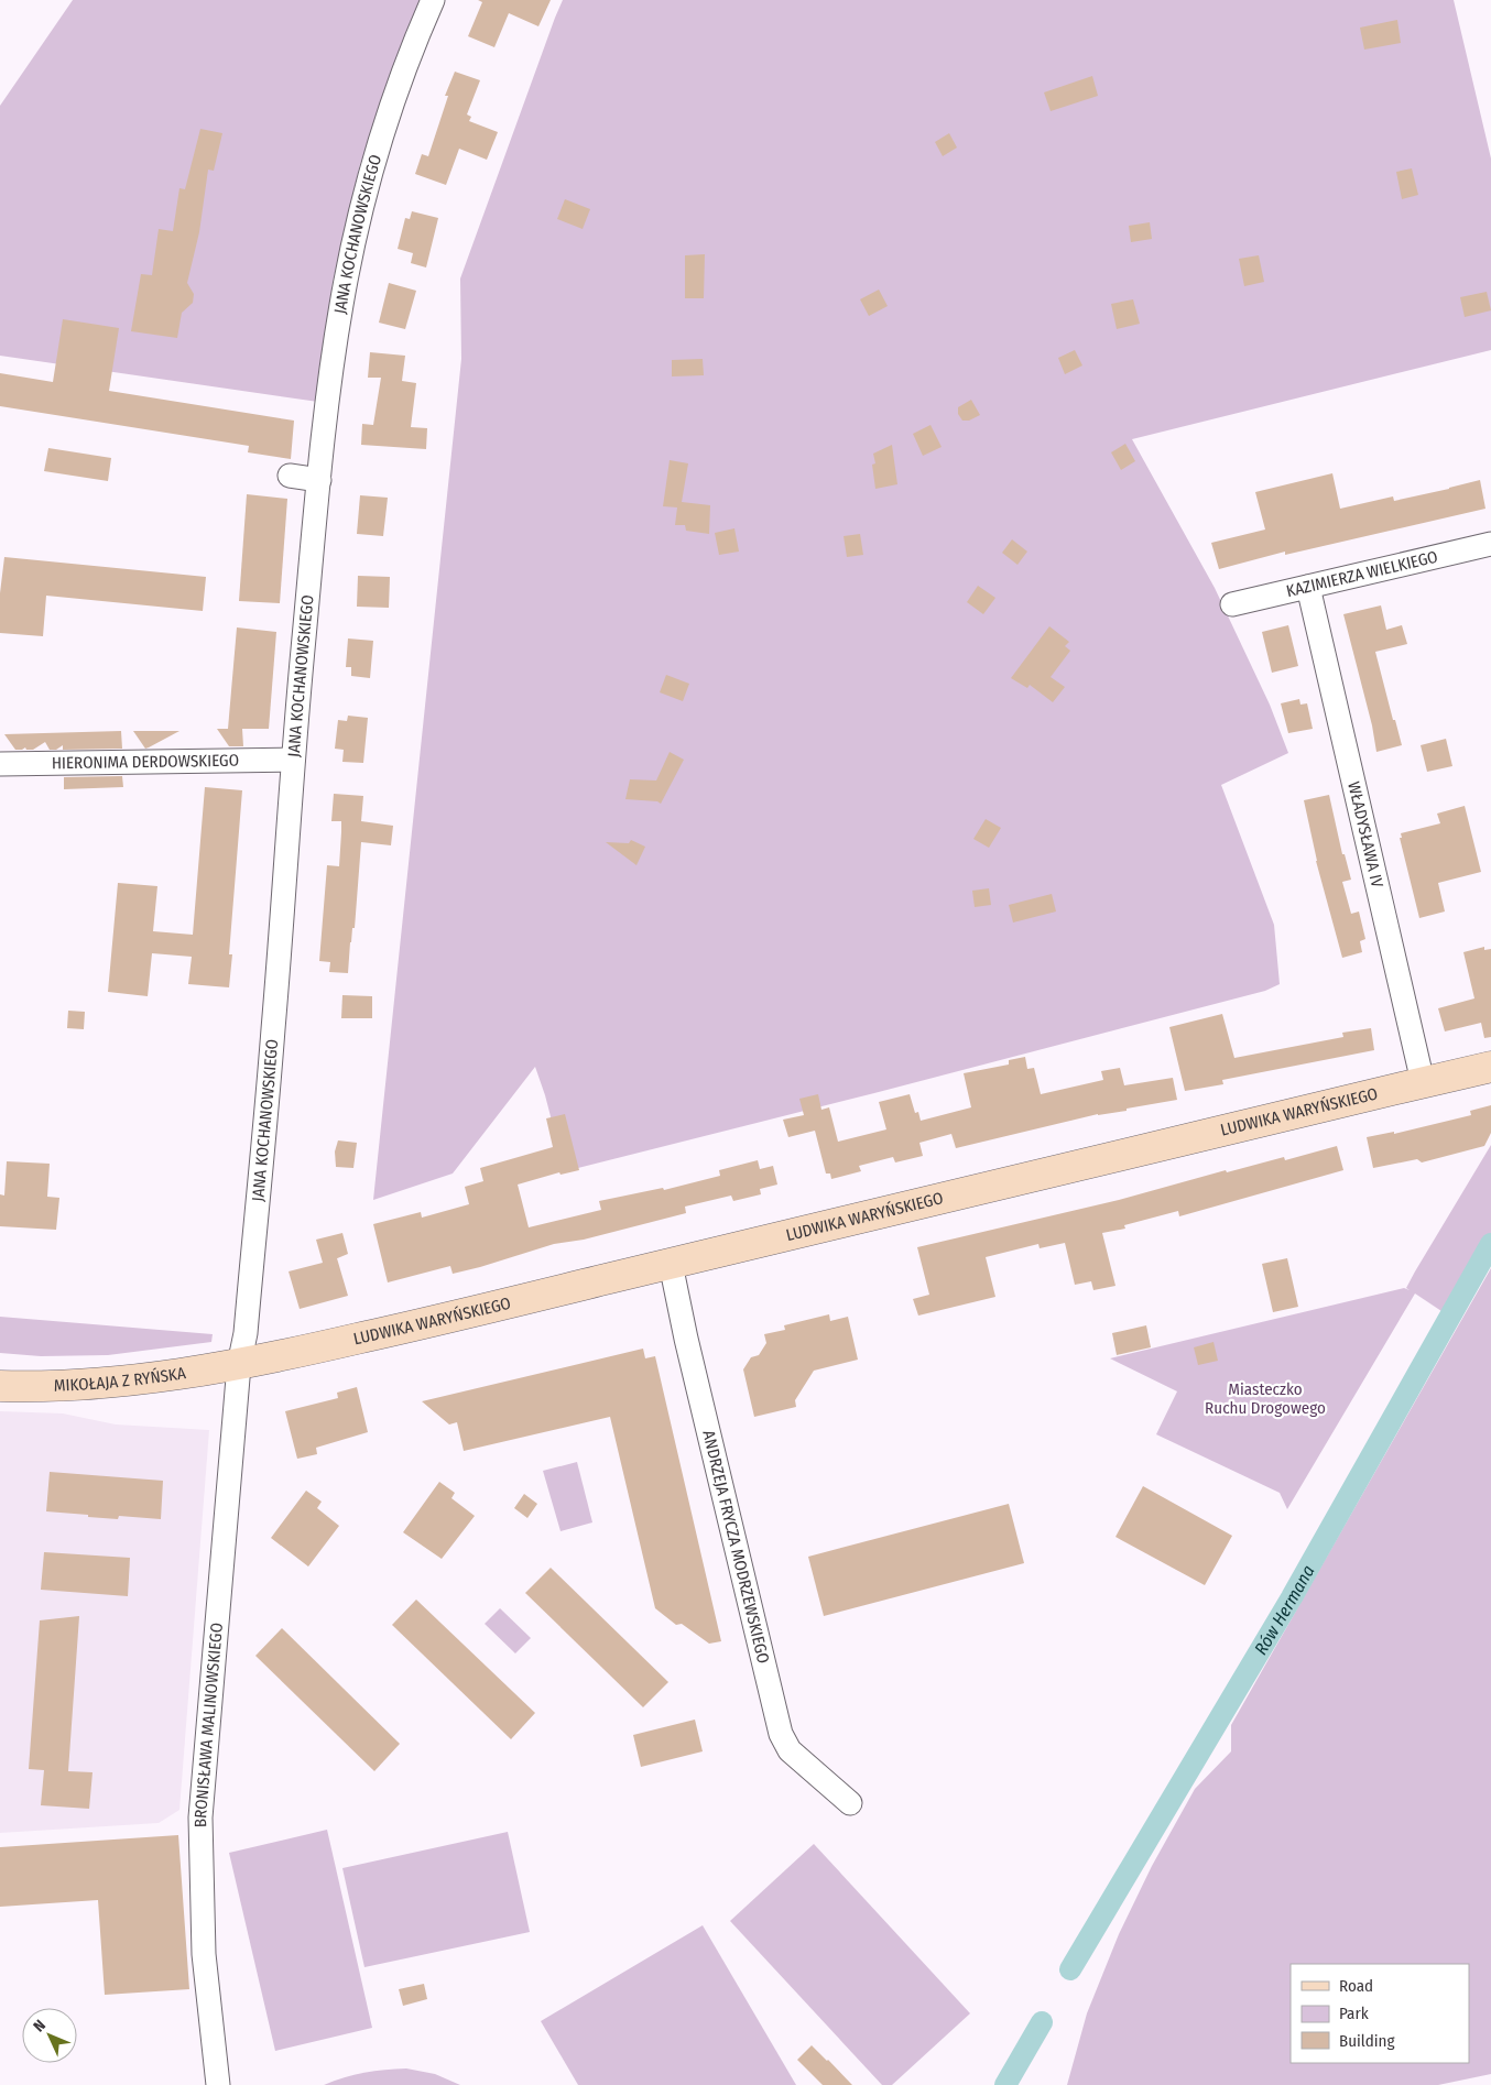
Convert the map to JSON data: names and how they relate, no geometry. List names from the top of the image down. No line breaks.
{"streets":{"street":["JANA KOCHANOWSKIEGO","KAZIMIERZA WIELKIEGO","HIERONIMA DERDOWSKIEGO","WŁADYSŁAWA IV","LUDWIKA WARYŃSKIEGO","MIKOŁAJA Z RYŃSKA","ANDRZEJA FRYCZA MODRZEWSKIEGO","BRONISŁAWA MALINOWSKIEGO"]},"crossings":[["JANA KOCHANOWSKIEGO","HIERONIMA DERDOWSKIEGO"],["JANA KOCHANOWSKIEGO","LUDWIKA WARYŃSKIEGO"],["JANA KOCHANOWSKIEGO","MIKOŁAJA Z RYŃSKA"],["JANA KOCHANOWSKIEGO","BRONISŁAWA MALINOWSKIEGO"],["KAZIMIERZA WIELKIEGO","WŁADYSŁAWA IV"],["WŁADYSŁAWA IV","LUDWIKA WARYŃSKIEGO"],["LUDWIKA WARYŃSKIEGO","MIKOŁAJA Z RYŃSKA"],["LUDWIKA WARYŃSKIEGO","ANDRZEJA FRYCZA MODRZEWSKIEGO"],["LUDWIKA WARYŃSKIEGO","BRONISŁAWA MALINOWSKIEGO"],["MIKOŁAJA Z RYŃSKA","BRONISŁAWA MALINOWSKIEGO"]],"water":["Rów Hermana"],"parks":["Miasteczko Ruchu Drogowego"],"legend":["Road","Park","Building"],"north":"top left"}
